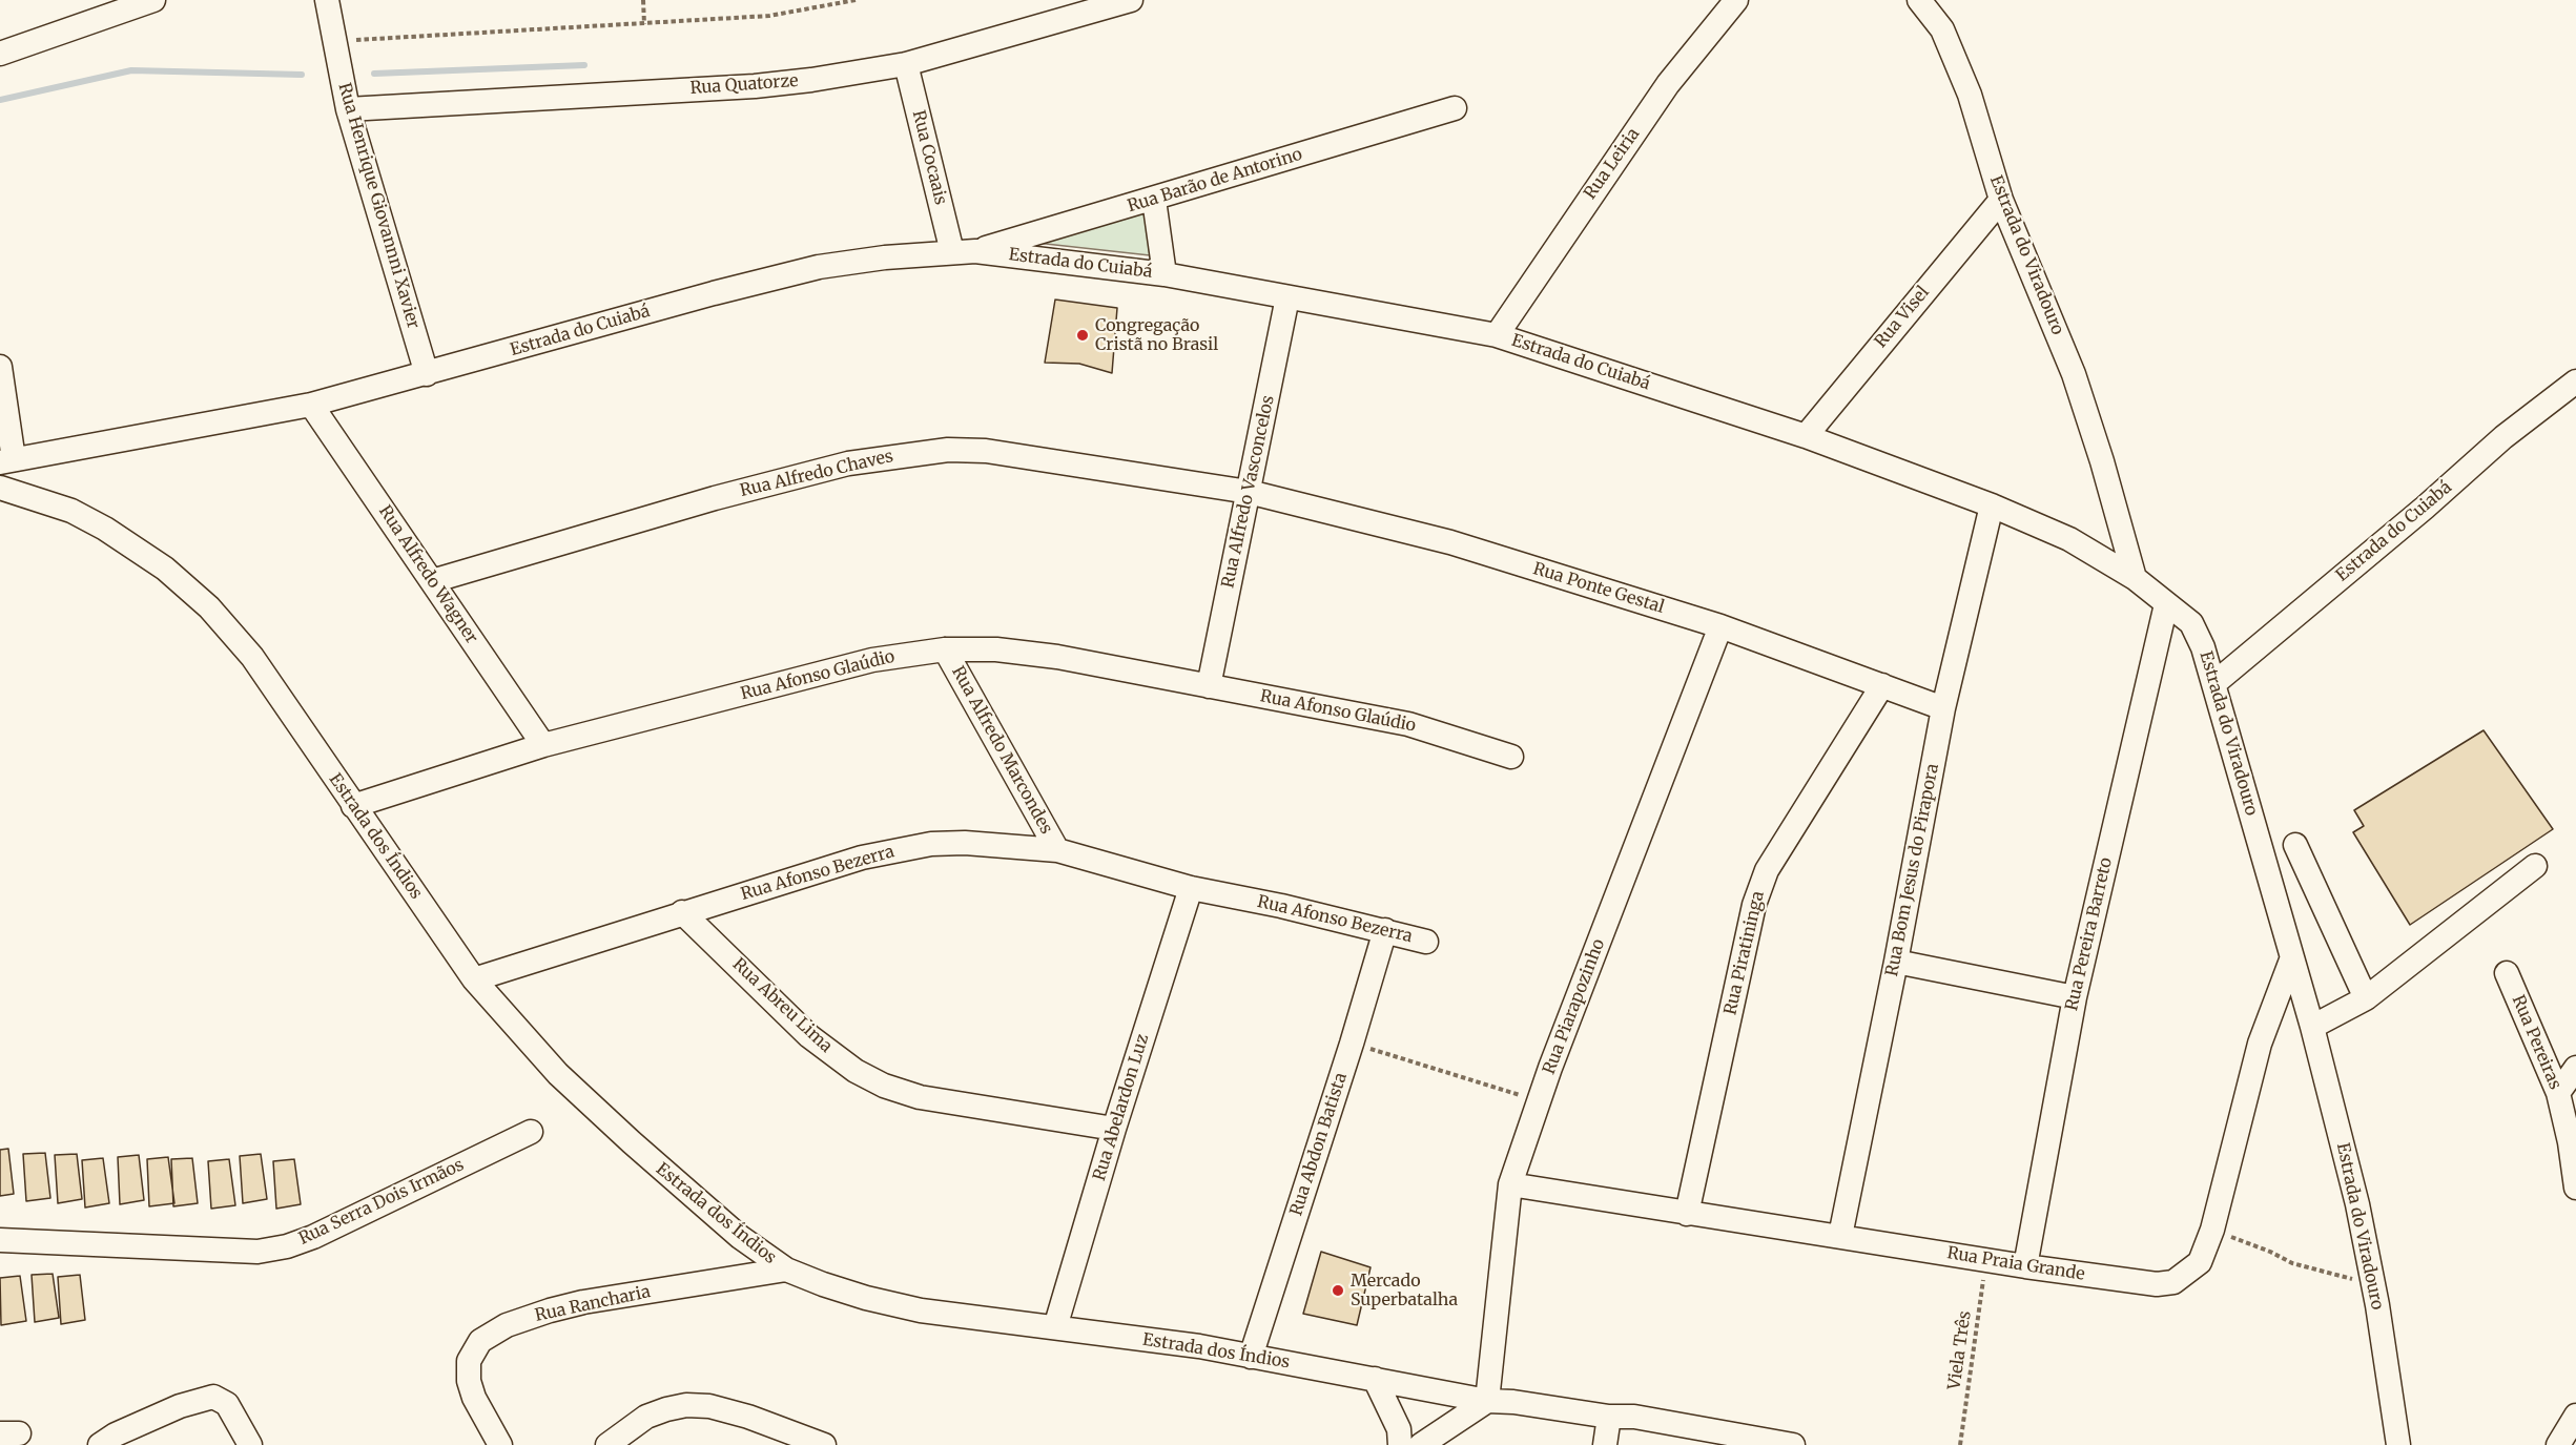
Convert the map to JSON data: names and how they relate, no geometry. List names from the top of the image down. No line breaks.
{"streets":{"street":["Rua Quatorze","Rua Cocaais","Rua Leiria","Rua Barão de Antorino","Rua Henrique Giovannni Xavier","Estrada do Viradouro","Estrada do Cuiabá","Rua Visel","Rua Alfredo Chaves","Rua Alfredo Vasconcelos","Rua Alfredo Wagner","Rua Ponte Gestal","Rua Afonso Glaúdio","Rua Alfredo Marcondes","Estrada dos Índios","Rua Bom Jesus do Pirapora","Rua Afonso Bezerra","Rua Pereira Barreto","Rua Piratininga","Rua Abreu Lima","Rua Piarapozinho","Rua Pereiras","Rua Abelardon Luz","Rua Abdon Batista","Rua Serra Dois Irmãos","Rua Praia Grande","Rua Rancharia"],"path":["Viela Três"]},"crossings":[["Rua Quatorze","Rua Cocaais"],["Rua Quatorze","Rua Henrique Giovannni Xavier"],["Rua Cocaais","Rua Barão de Antorino"],["Rua Cocaais","Estrada do Cuiabá"],["Rua Leiria","Estrada do Cuiabá"],["Rua Barão de Antorino","Estrada do Cuiabá"],["Rua Henrique Giovannni Xavier","Estrada do Cuiabá"],["Estrada do Viradouro","Estrada do Cuiabá"],["Estrada do Viradouro","Rua Visel"],["Estrada do Viradouro","Rua Pereira Barreto"],["Estrada do Viradouro","Rua Praia Grande"],["Estrada do Cuiabá","Rua Visel"],["Estrada do Cuiabá","Rua Alfredo Vasconcelos"],["Estrada do Cuiabá","Rua Alfredo Wagner"],["Estrada do Cuiabá","Rua Bom Jesus do Pirapora"],["Rua Alfredo Chaves","Rua Alfredo Vasconcelos"],["Rua Alfredo Chaves","Rua Alfredo Wagner"],["Rua Alfredo Chaves","Rua Ponte Gestal"],["Rua Alfredo Vasconcelos","Rua Ponte Gestal"],["Rua Alfredo Vasconcelos","Rua Afonso Glaúdio"],["Rua Alfredo Wagner","Rua Afonso Glaúdio"],["Rua Ponte Gestal","Rua Bom Jesus do Pirapora"],["Rua Ponte Gestal","Rua Piratininga"],["Rua Ponte Gestal","Rua Piarapozinho"],["Rua Afonso Glaúdio","Rua Alfredo Marcondes"],["Rua Afonso Glaúdio","Estrada dos Índios"],["Rua Alfredo Marcondes","Rua Afonso Bezerra"],["Estrada dos Índios","Rua Afonso Bezerra"],["Estrada dos Índios","Rua Piarapozinho"],["Estrada dos Índios","Rua Abelardon Luz"],["Estrada dos Índios","Rua Abdon Batista"],["Estrada dos Índios","Rua Rancharia"],["Rua Bom Jesus do Pirapora","Rua Praia Grande"],["Rua Afonso Bezerra","Rua Abreu Lima"],["Rua Afonso Bezerra","Rua Abelardon Luz"],["Rua Afonso Bezerra","Rua Abdon Batista"],["Rua Pereira Barreto","Rua Praia Grande"],["Rua Piratininga","Rua Praia Grande"],["Rua Abreu Lima","Rua Abelardon Luz"],["Rua Piarapozinho","Rua Praia Grande"],["Rua Praia Grande","Viela Três"]],"places":["Congregação Cristã no Brasil","Mercado Superbatalha"]}
